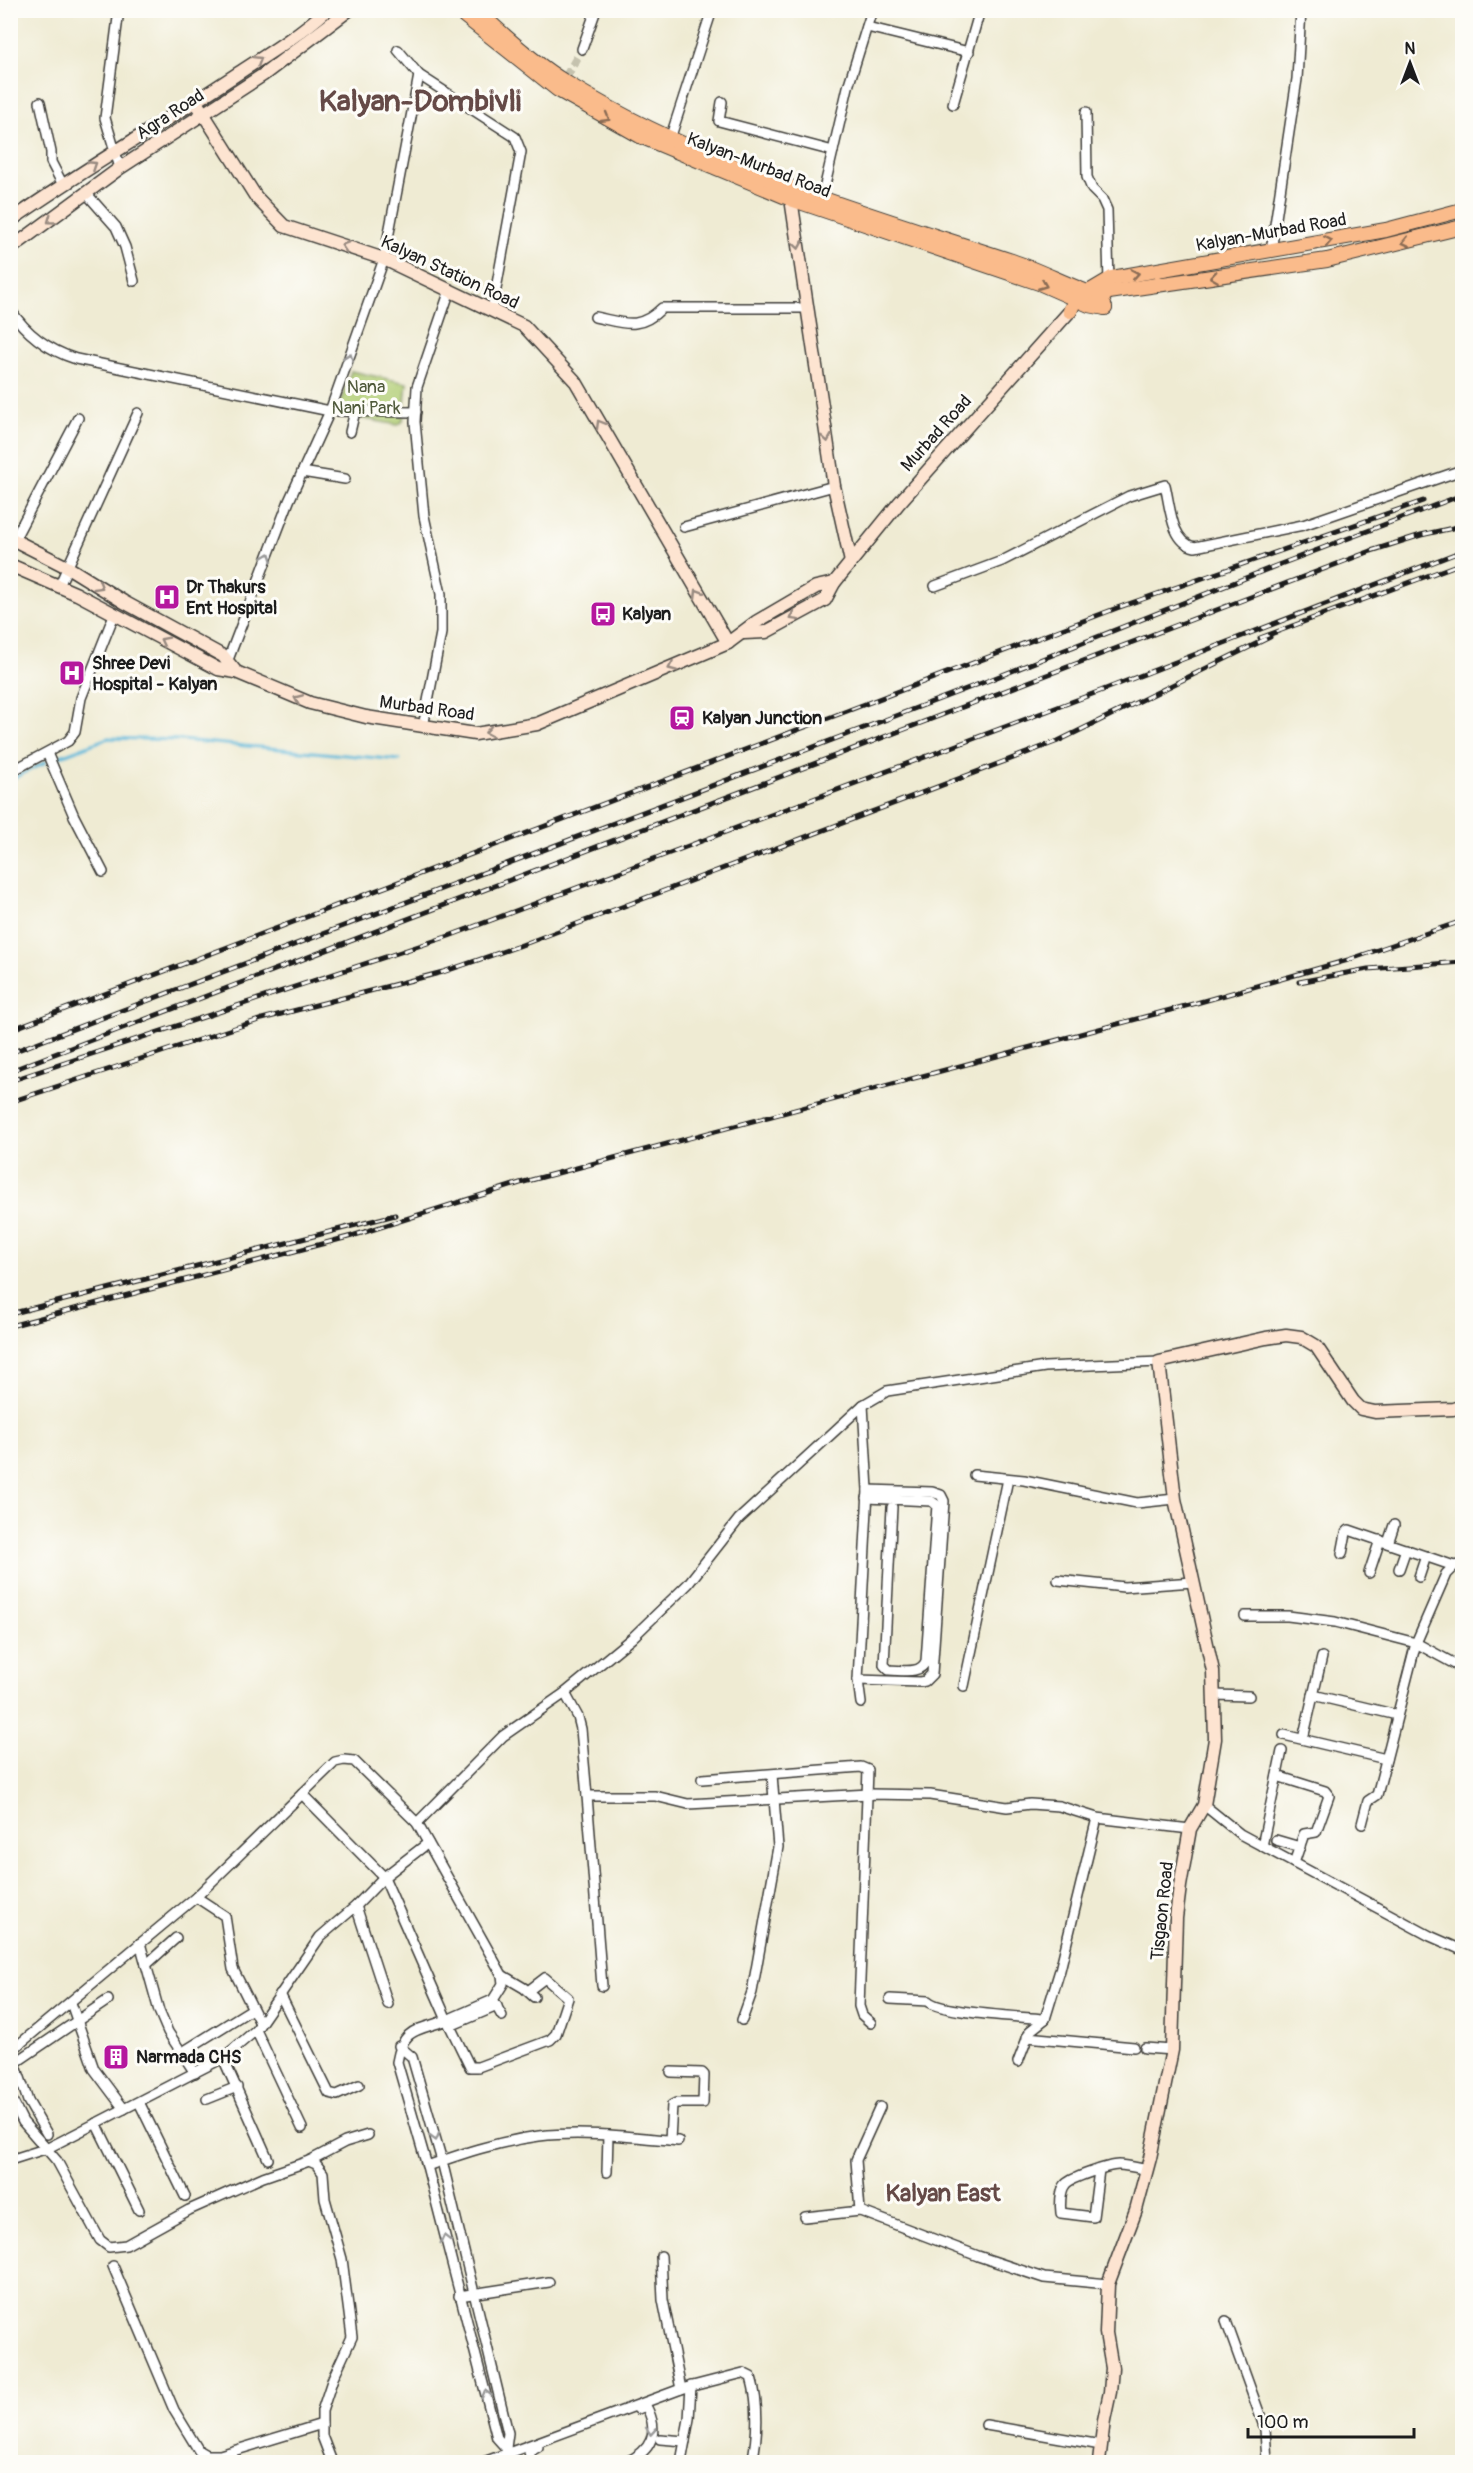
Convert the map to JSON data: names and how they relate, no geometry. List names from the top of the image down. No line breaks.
{"streets":{"main road":["Kalyan-Murbad Road"],"street":["Agra Road","Kalyan Station Road","Murbad Road","Tisgaon Road"]},"crossings":[["Agra Road","Kalyan Station Road"],["Kalyan-Murbad Road","Murbad Road"],["Kalyan Station Road","Murbad Road"]],"one_way":["Kalyan Station Road"],"districts":["Kalyan-Dombivli","Kalyan East"],"parks":["Nana Nani Park"],"places":{"hospital":["Dr Thakurs Ent Hospital","Shree Devi Hospital - Kalyan"],"bus stop":["Kalyan"],"station":["Kalyan Junction"],"building":["Narmada CHS"]},"scale_bar":"100 m","north":"top"}
